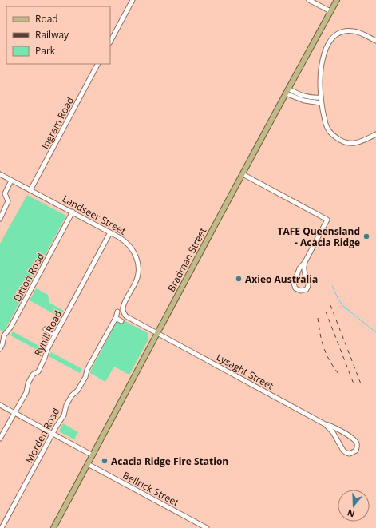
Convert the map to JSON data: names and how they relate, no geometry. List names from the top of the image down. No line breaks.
{"streets":{"main road":["Bradman Street"],"street":["Ingram Road","Landseer Street","Ditton Road","Ryhill Road","Lysaght Street","Morden Road","Bellrick Street"]},"crossings":[["Ingram Road","Landseer Street"],["Landseer Street","Bradman Street"],["Landseer Street","Ditton Road"],["Landseer Street","Ryhill Road"],["Landseer Street","Lysaght Street"],["Bradman Street","Lysaght Street"],["Bradman Street","Bellrick Street"]],"places":["TAFE Queensland - Acacia Ridge","Axieo Australia","Acacia Ridge Fire Station"],"legend":["Road","Railway","Park"],"north":"bottom"}
